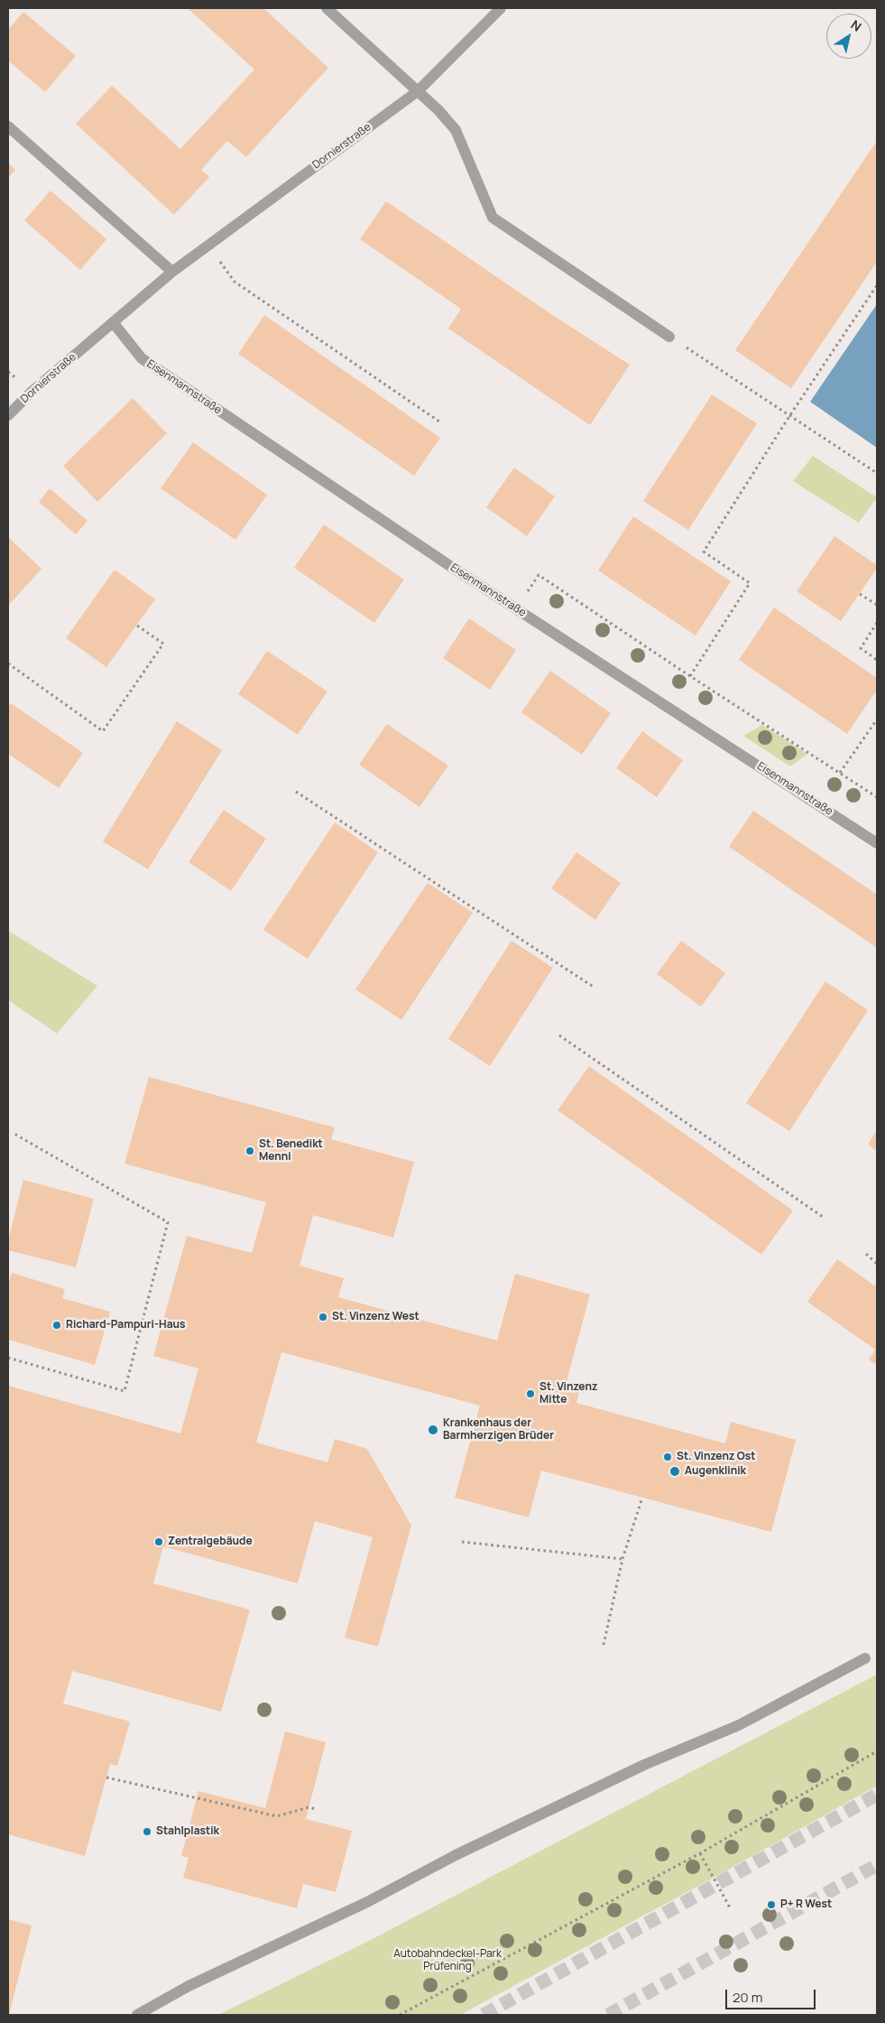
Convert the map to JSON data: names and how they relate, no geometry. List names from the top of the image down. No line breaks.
{"streets":{"street":["Dornierstraße","Eisenmannstraße"]},"crossings":[["Dornierstraße","Eisenmannstraße"]],"parks":["Autobahndeckel-Park Prüfening"],"places":["St. Benedikt Menni","St. Vinzenz West","Richard-Pampuri-Haus","St. Vinzenz Mitte","Krankenhaus der Barmherzigen Brüder","St. Vinzenz Ost","Augenklinik","Zentralgebäude","Stahlplastik","P+ R West"],"scale_bar":"20 m","north":"top right"}
